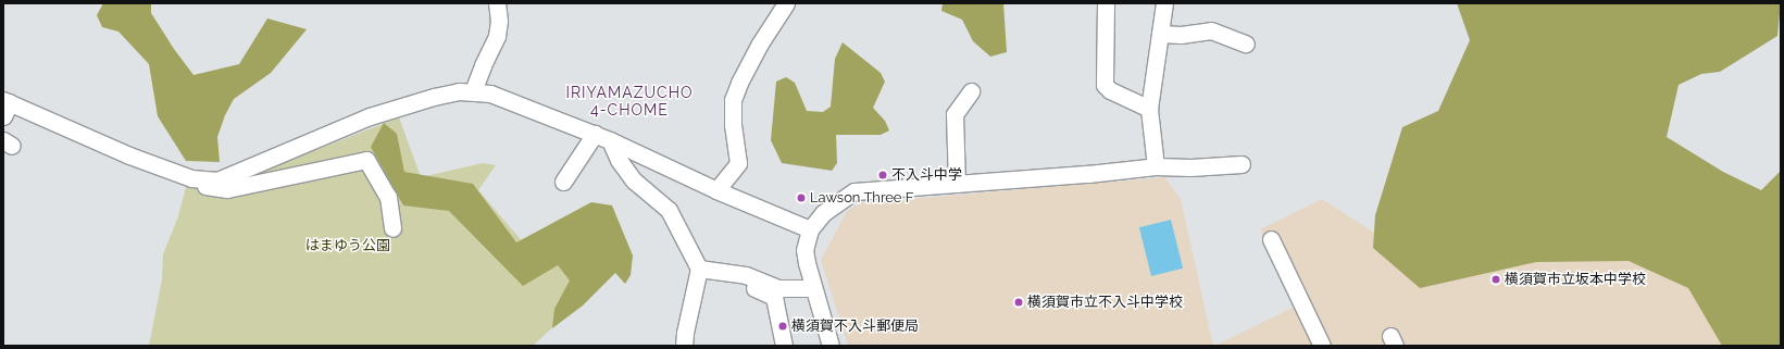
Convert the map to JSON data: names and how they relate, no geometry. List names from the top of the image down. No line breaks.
{"districts":["IRIYAMAZUCHO 4-CHOME"],"parks":["はまゆう公園"],"places":["不入斗中学","Lawson Three F","横須賀市立坂本中学校","横須賀市立不入斗中学校","横須賀不入斗郵便局"]}
